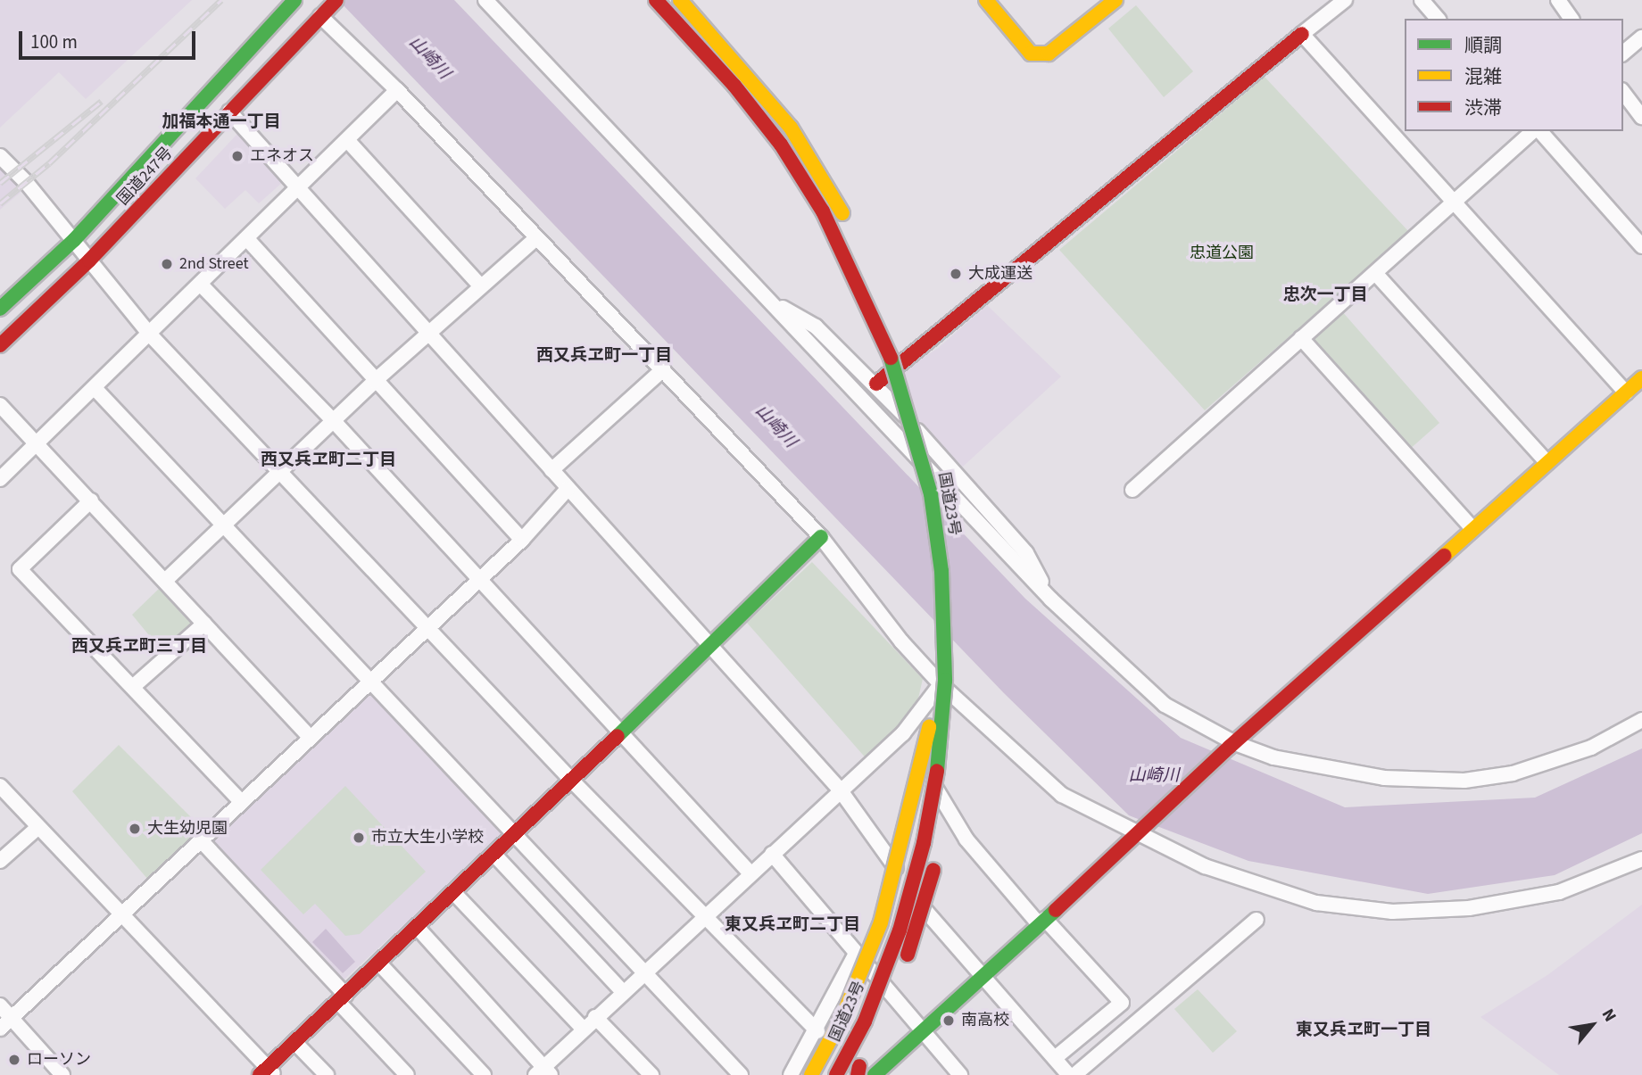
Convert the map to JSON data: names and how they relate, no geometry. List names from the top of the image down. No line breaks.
{"streets":{"main road":["国道247号","国道23号"]},"districts":["加福本通一丁目","忠次一丁目","西又兵ヱ町一丁目","西又兵ヱ町二丁目","西又兵ヱ町三丁目","東又兵ヱ町二丁目","東又兵ヱ町一丁目"],"water":["山崎川"],"parks":["忠道公園"],"places":["エネオス","2nd Street","大成運送","大生幼児園","市立大生小学校","南高校","ローソン"],"legend":["順調","混雑","渋滞"],"scale_bar":"100 m","north":"top right"}
